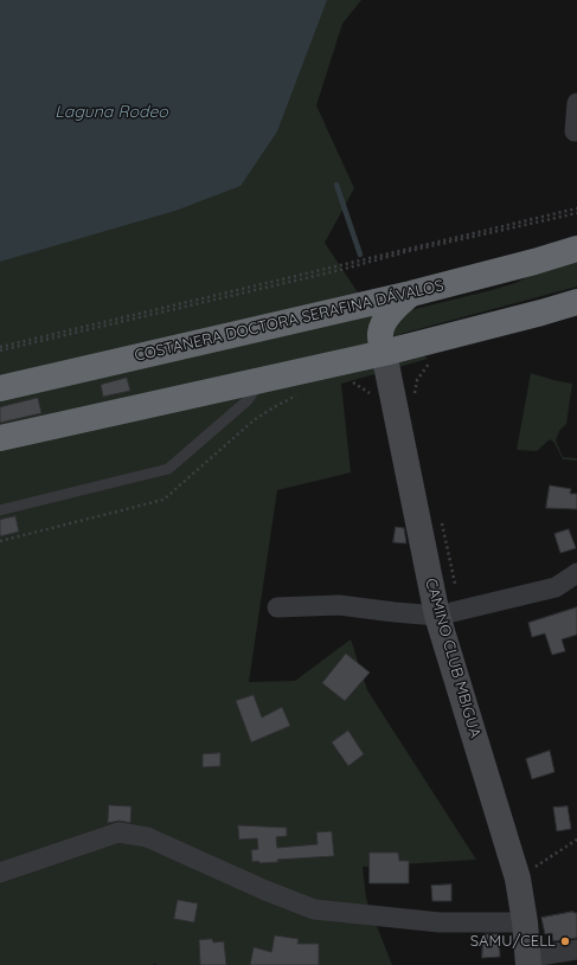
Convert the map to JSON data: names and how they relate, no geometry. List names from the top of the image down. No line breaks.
{"streets":{"highway":["COSTANERA DOCTORA SERAFINA DÁVALOS"],"main road":["CAMINO CLUB MBIGUA"]},"water":["Laguna Rodeo"],"places":["SAMU/CELL"]}
